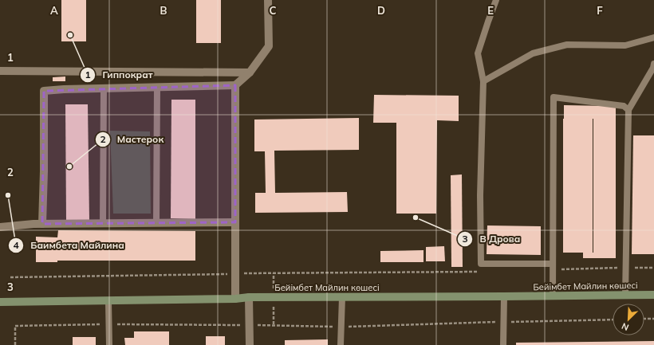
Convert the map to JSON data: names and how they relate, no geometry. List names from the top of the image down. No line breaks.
{"streets":{"street":["Бейімбет Майлин көшесі"]},"places":["Гиппократ","Мастерок","Баимбета Майлина","В Дрова"],"north":"bottom left","grid":{"columns":["A","B","C","D","E","F"],"rows":["1","2","3"]}}
